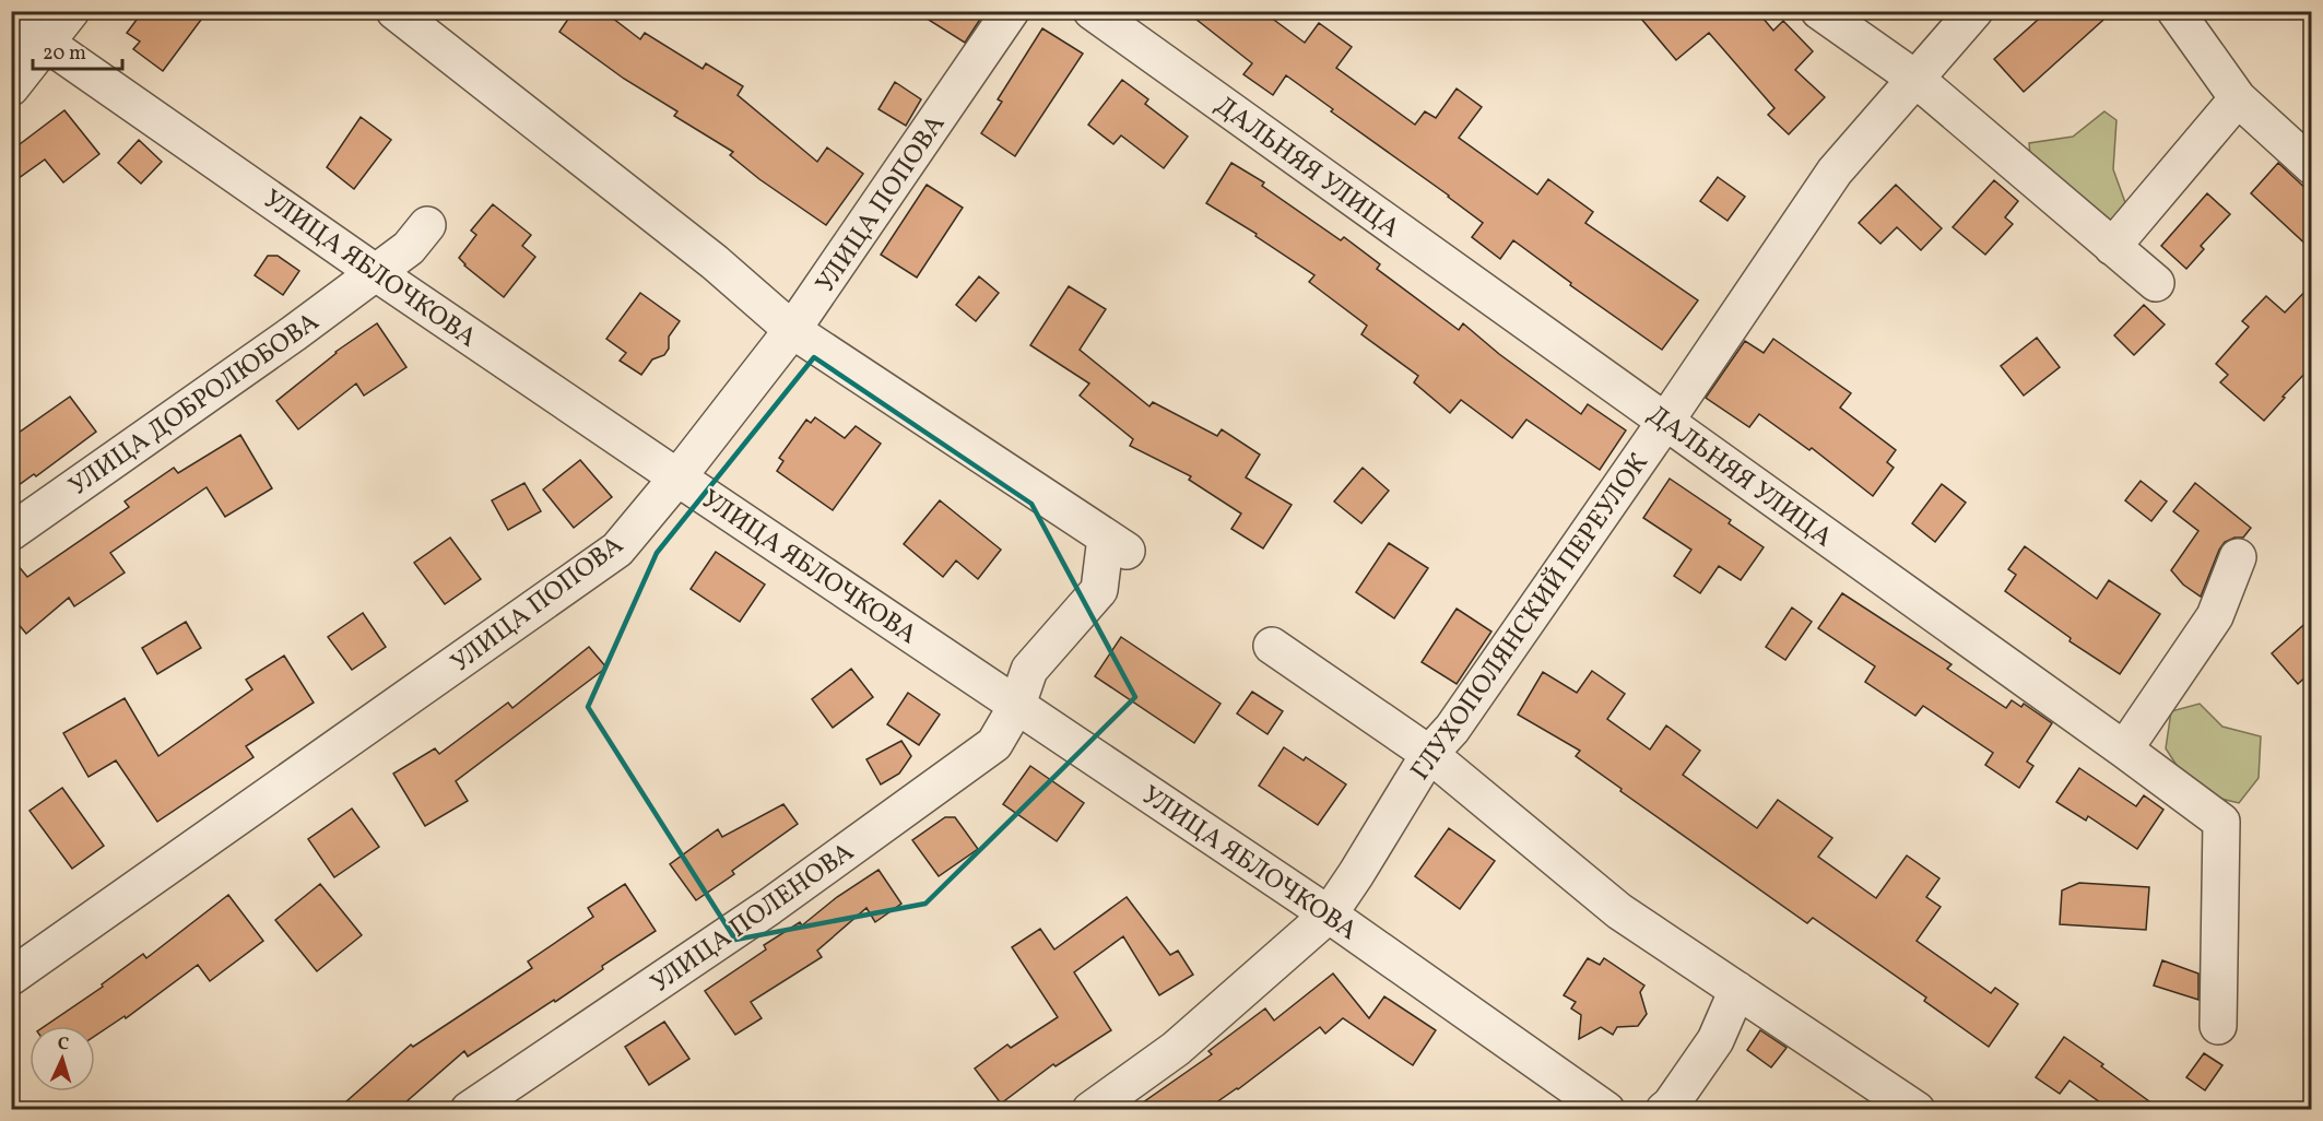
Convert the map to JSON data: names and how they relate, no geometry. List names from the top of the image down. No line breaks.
{"streets":{"street":["ДАЛЬНЯЯ УЛИЦА","УЛИЦА ПОПОВА","УЛИЦА ЯБЛОЧКОВА","УЛИЦА ДОБРОЛЮБОВА","ГЛУХОПОЛЯНСКИЙ ПЕРЕУЛОК","УЛИЦА ПОЛЕНОВА"]},"crossings":[["ДАЛЬНЯЯ УЛИЦА","ГЛУХОПОЛЯНСКИЙ ПЕРЕУЛОК"],["УЛИЦА ПОПОВА","УЛИЦА ЯБЛОЧКОВА"],["УЛИЦА ПОПОВА","УЛИЦА ПОЛЕНОВА"],["УЛИЦА ЯБЛОЧКОВА","УЛИЦА ДОБРОЛЮБОВА"],["УЛИЦА ЯБЛОЧКОВА","ГЛУХОПОЛЯНСКИЙ ПЕРЕУЛОК"],["УЛИЦА ЯБЛОЧКОВА","УЛИЦА ПОЛЕНОВА"]],"scale_bar":"20 m","north":"top"}
